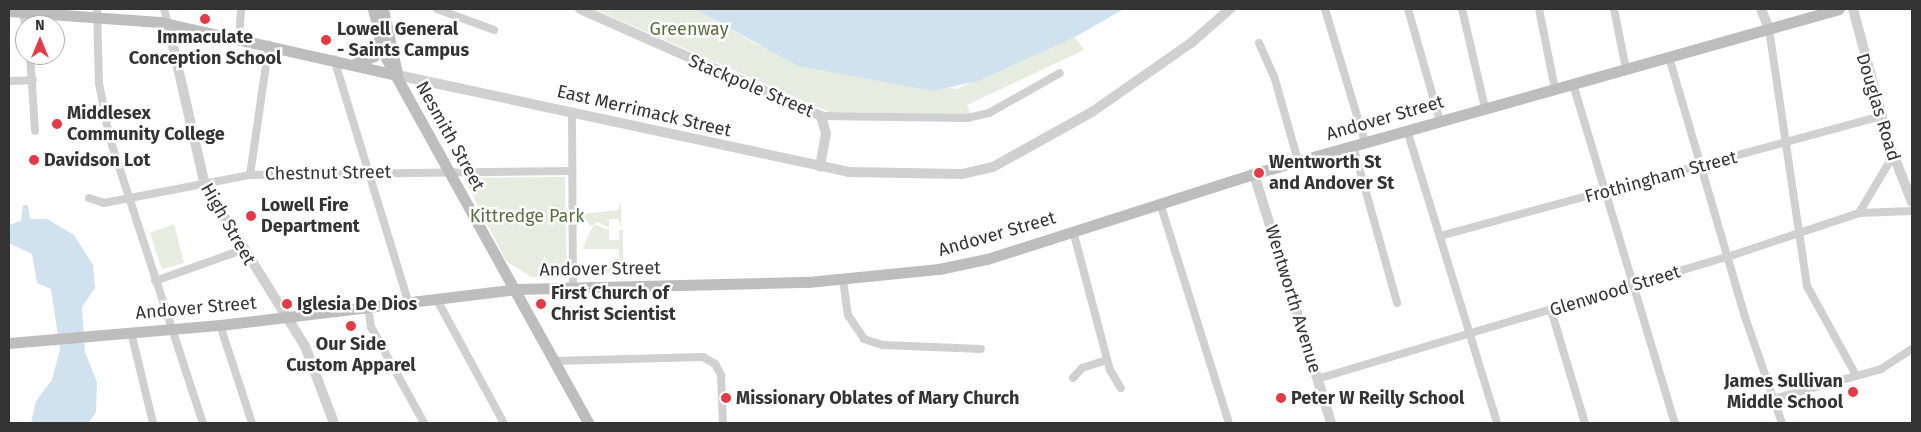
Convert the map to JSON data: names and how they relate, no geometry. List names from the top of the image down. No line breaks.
{"streets":{"main road":["East Merrimack Street","Andover Street","Nesmith Street"],"street":["Stackpole Street","Douglas Road","Chestnut Street","Frothingham Street","High Street","Glenwood Street","Wentworth Avenue"]},"crossings":[["Stackpole Street","East Merrimack Street"],["Douglas Road","Frothingham Street"],["East Merrimack Street","Nesmith Street"],["East Merrimack Street","High Street"],["Andover Street","Nesmith Street"],["Andover Street","High Street"],["Andover Street","Wentworth Avenue"],["Nesmith Street","Chestnut Street"],["Chestnut Street","High Street"],["Glenwood Street","Wentworth Avenue"]],"parks":["Greenway","Kittredge Park"],"places":["Immaculate Conception School","Lowell General - Saints Campus","Middlesex Community College","Davidson Lot","Wentworth St and Andover St","Lowell Fire Department","Iglesia De Dios","First Church of Christ Scientist","Our Side Custom Apparel","James Sullivan Middle School","Missionary Oblates of Mary Church","Peter W Reilly School"],"north":"top"}
